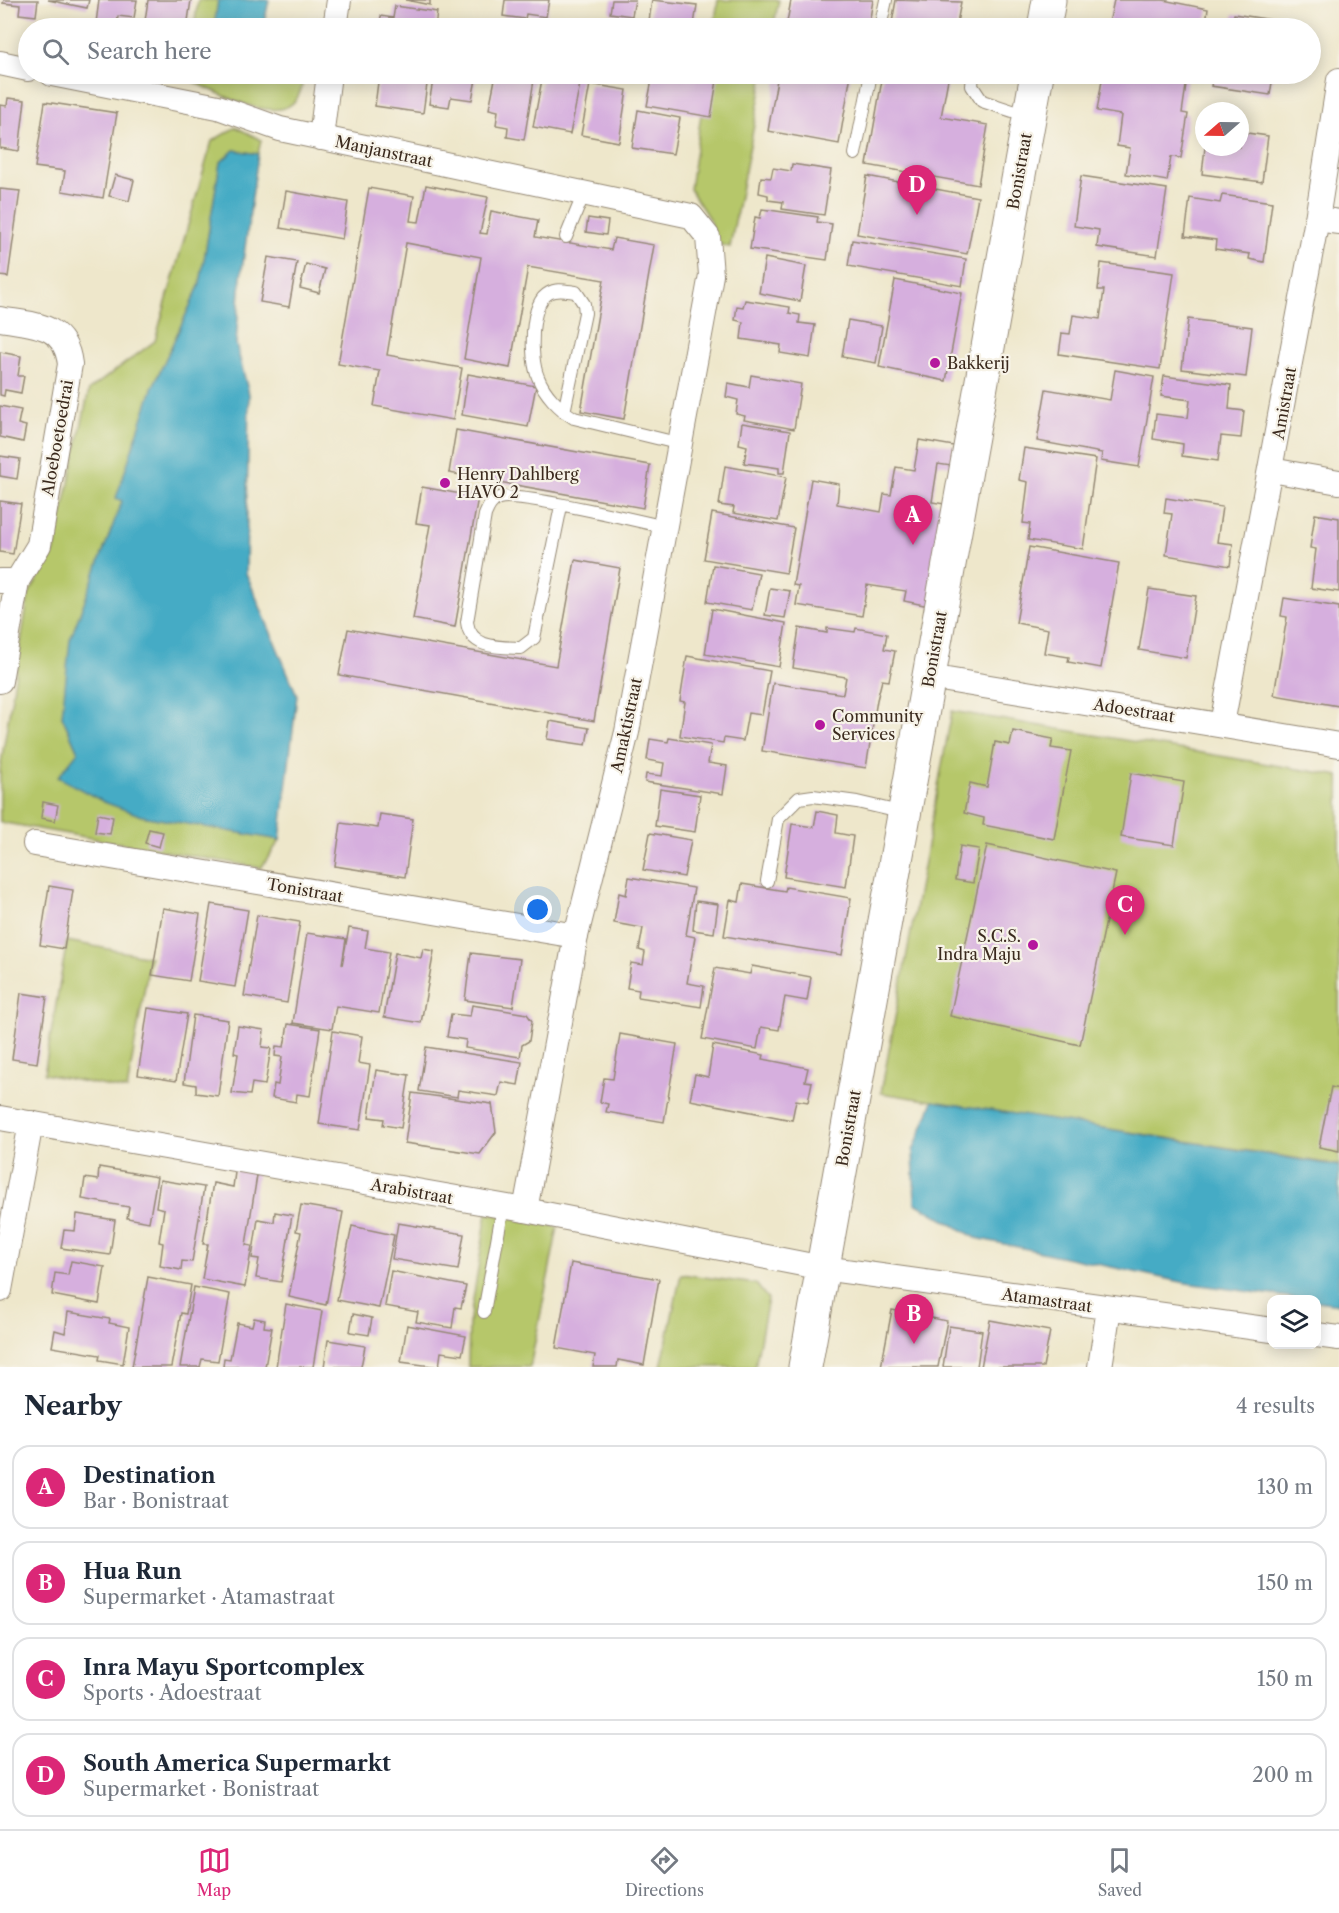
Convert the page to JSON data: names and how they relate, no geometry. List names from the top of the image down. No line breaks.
{"streets":{"street":["Manjanstraat","Bonistraat","Amistraat","Aloeboetoedrai","Adoestraat","Amaktistraat","Tonistraat","Arabistraat","Atamastraat"]},"crossings":[["Manjanstraat","Amaktistraat"],["Bonistraat","Adoestraat"],["Bonistraat","Arabistraat"],["Bonistraat","Atamastraat"],["Amistraat","Adoestraat"],["Amaktistraat","Tonistraat"],["Amaktistraat","Arabistraat"],["Arabistraat","Atamastraat"]],"places":["Bakkerij","Henry Dahlberg HAVO 2","Community Services","S.C.S. Indra Maju"],"north":"left","page":{"search":"Search here","pins":["D","A","C","B"],"heading":["Nearby","4 results"],"list":[{"mark":"A","name":"Destination","note":"Bar · Bonistraat","value":"130 m"},{"mark":"B","name":"Hua Run","note":"Supermarket · Atamastraat","value":"150 m"},{"mark":"C","name":"Inra Mayu Sportcomplex","note":"Sports · Adoestraat","value":"150 m"},{"mark":"D","name":"South America Supermarkt","note":"Supermarket · Bonistraat","value":"200 m"}],"nav":["Map","Directions","Saved"]}}
